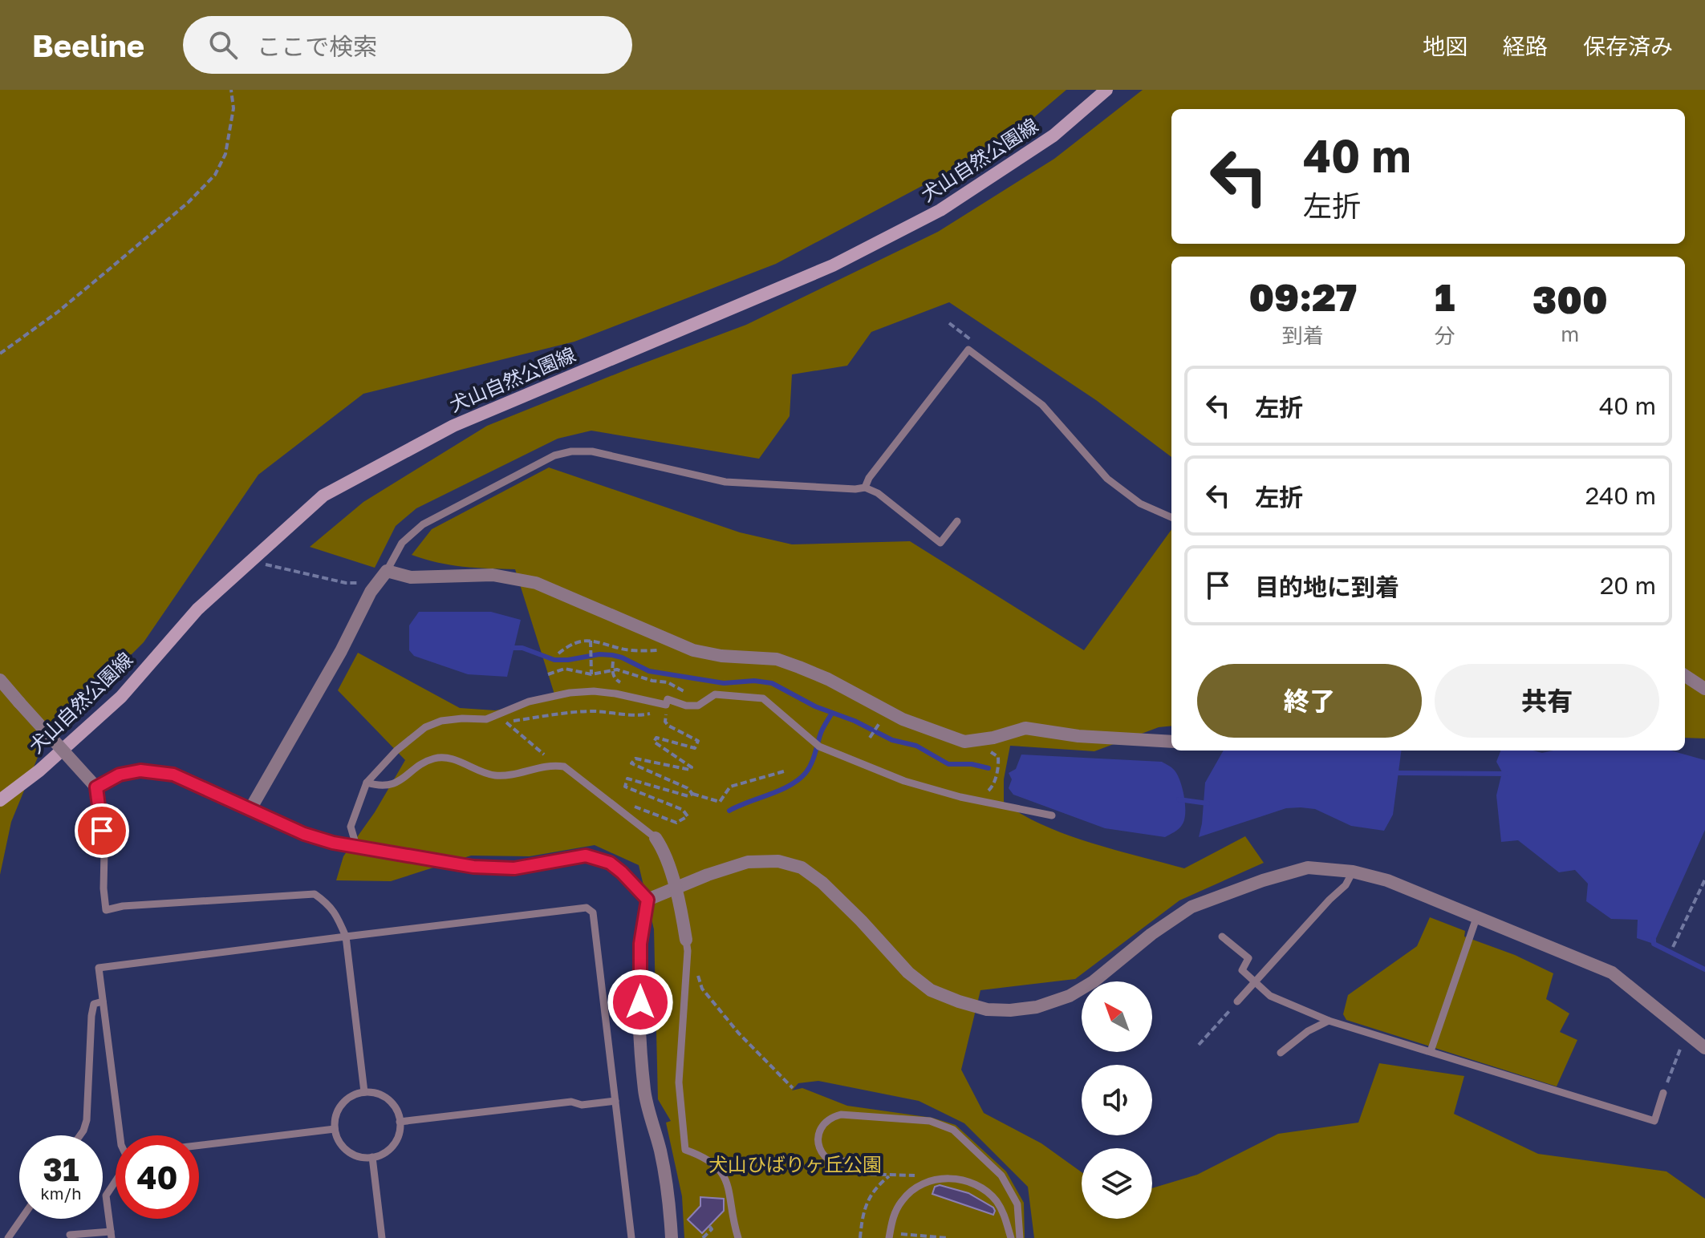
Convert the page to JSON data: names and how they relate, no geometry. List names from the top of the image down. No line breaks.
{"streets":{"main road":["犬山自然公園線"]},"parks":["犬山ひばりヶ丘公園"],"north":"top left","page":{"header":"Beeline","search":"ここで検索","nav":["地図","経路","保存済み"],"turn":["40 m","左折"],"eta":["09:27","到着","1","分","300","m"],"list":[{"name":"左折","value":"40 m"},{"name":"左折","value":"240 m"},{"name":"目的地に到着","value":"20 m"}],"buttons":["終了","共有"],"speed":"31 km/h","limit":"40"}}
